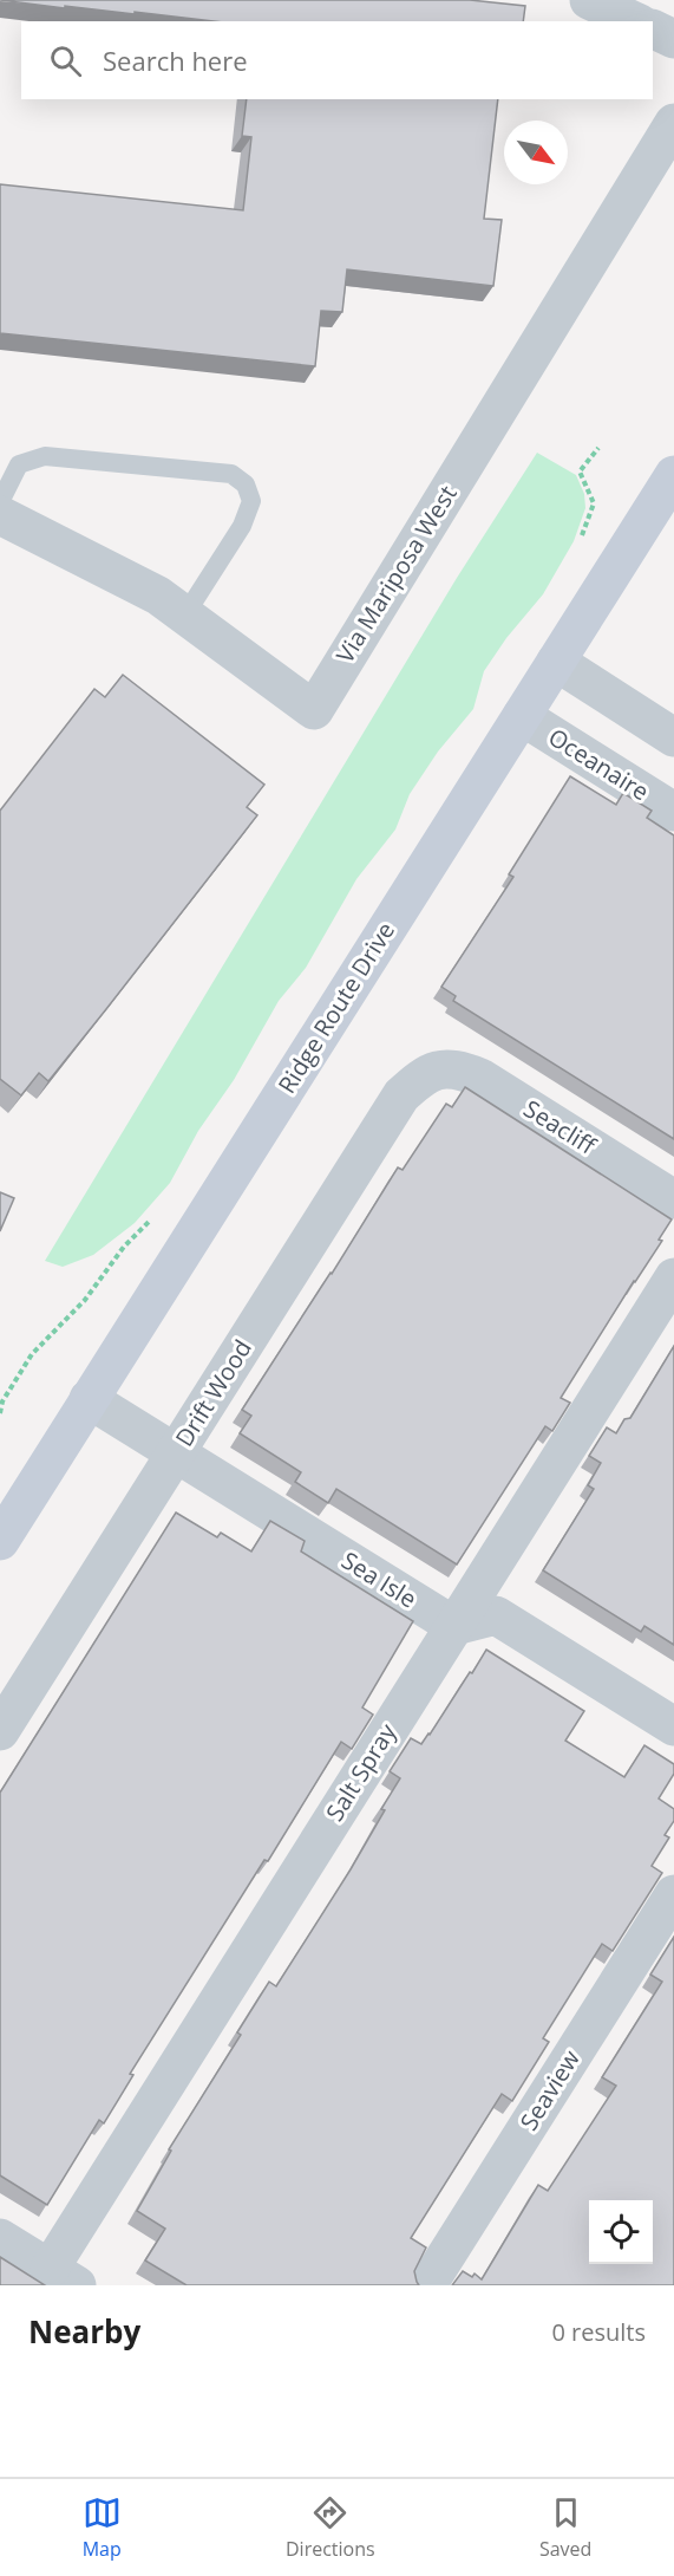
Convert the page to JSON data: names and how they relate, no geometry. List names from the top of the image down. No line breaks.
{"streets":{"main road":["Ridge Route Drive"],"street":["Via Mariposa West","Oceanaire","Seacliff","Drift Wood","Sea Isle","Salt Spray","Seaview"]},"crossings":[["Oceanaire","Ridge Route Drive"],["Ridge Route Drive","Sea Isle"],["Seacliff","Drift Wood"],["Drift Wood","Sea Isle"],["Sea Isle","Salt Spray"]],"north":"bottom right","page":{"search":"Search here","heading":["Nearby","0 results"],"nav":["Map","Directions","Saved"]}}
